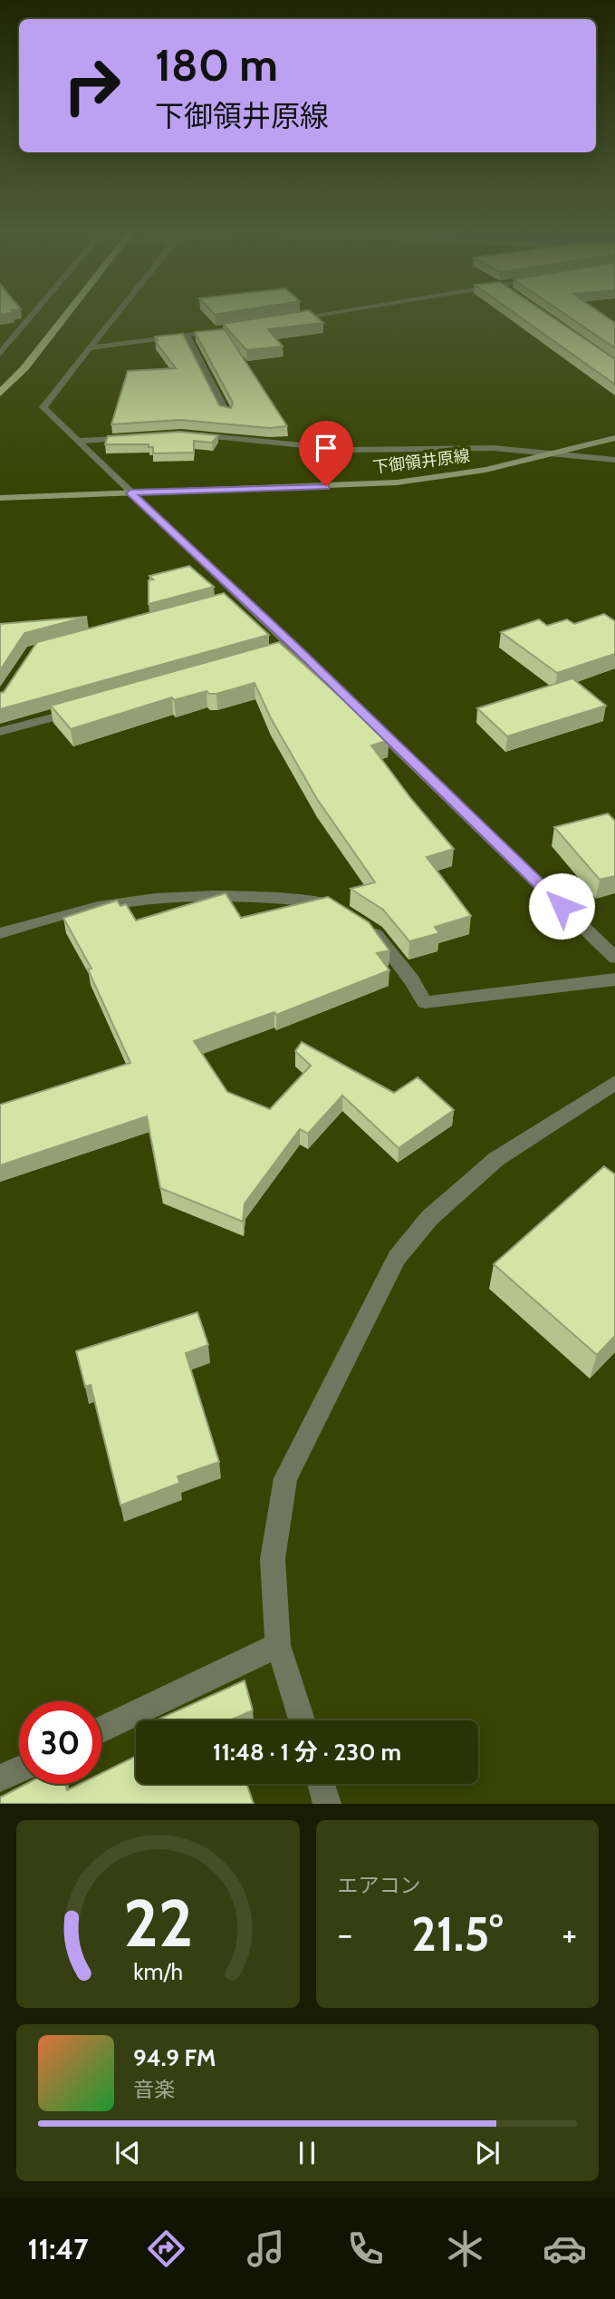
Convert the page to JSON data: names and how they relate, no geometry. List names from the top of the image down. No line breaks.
{"streets":{"main road":["下御領井原線"]},"page":{"turn":["180 m","下御領井原線"],"limit":"30","trip":"11:48 · 1 分 · 230 m","tile":"エアコン","heat":["−","21.5°","+"],"song":["94.9 FM","音楽"],"tabs":"11:47","gauge":["22","km/h"]}}
